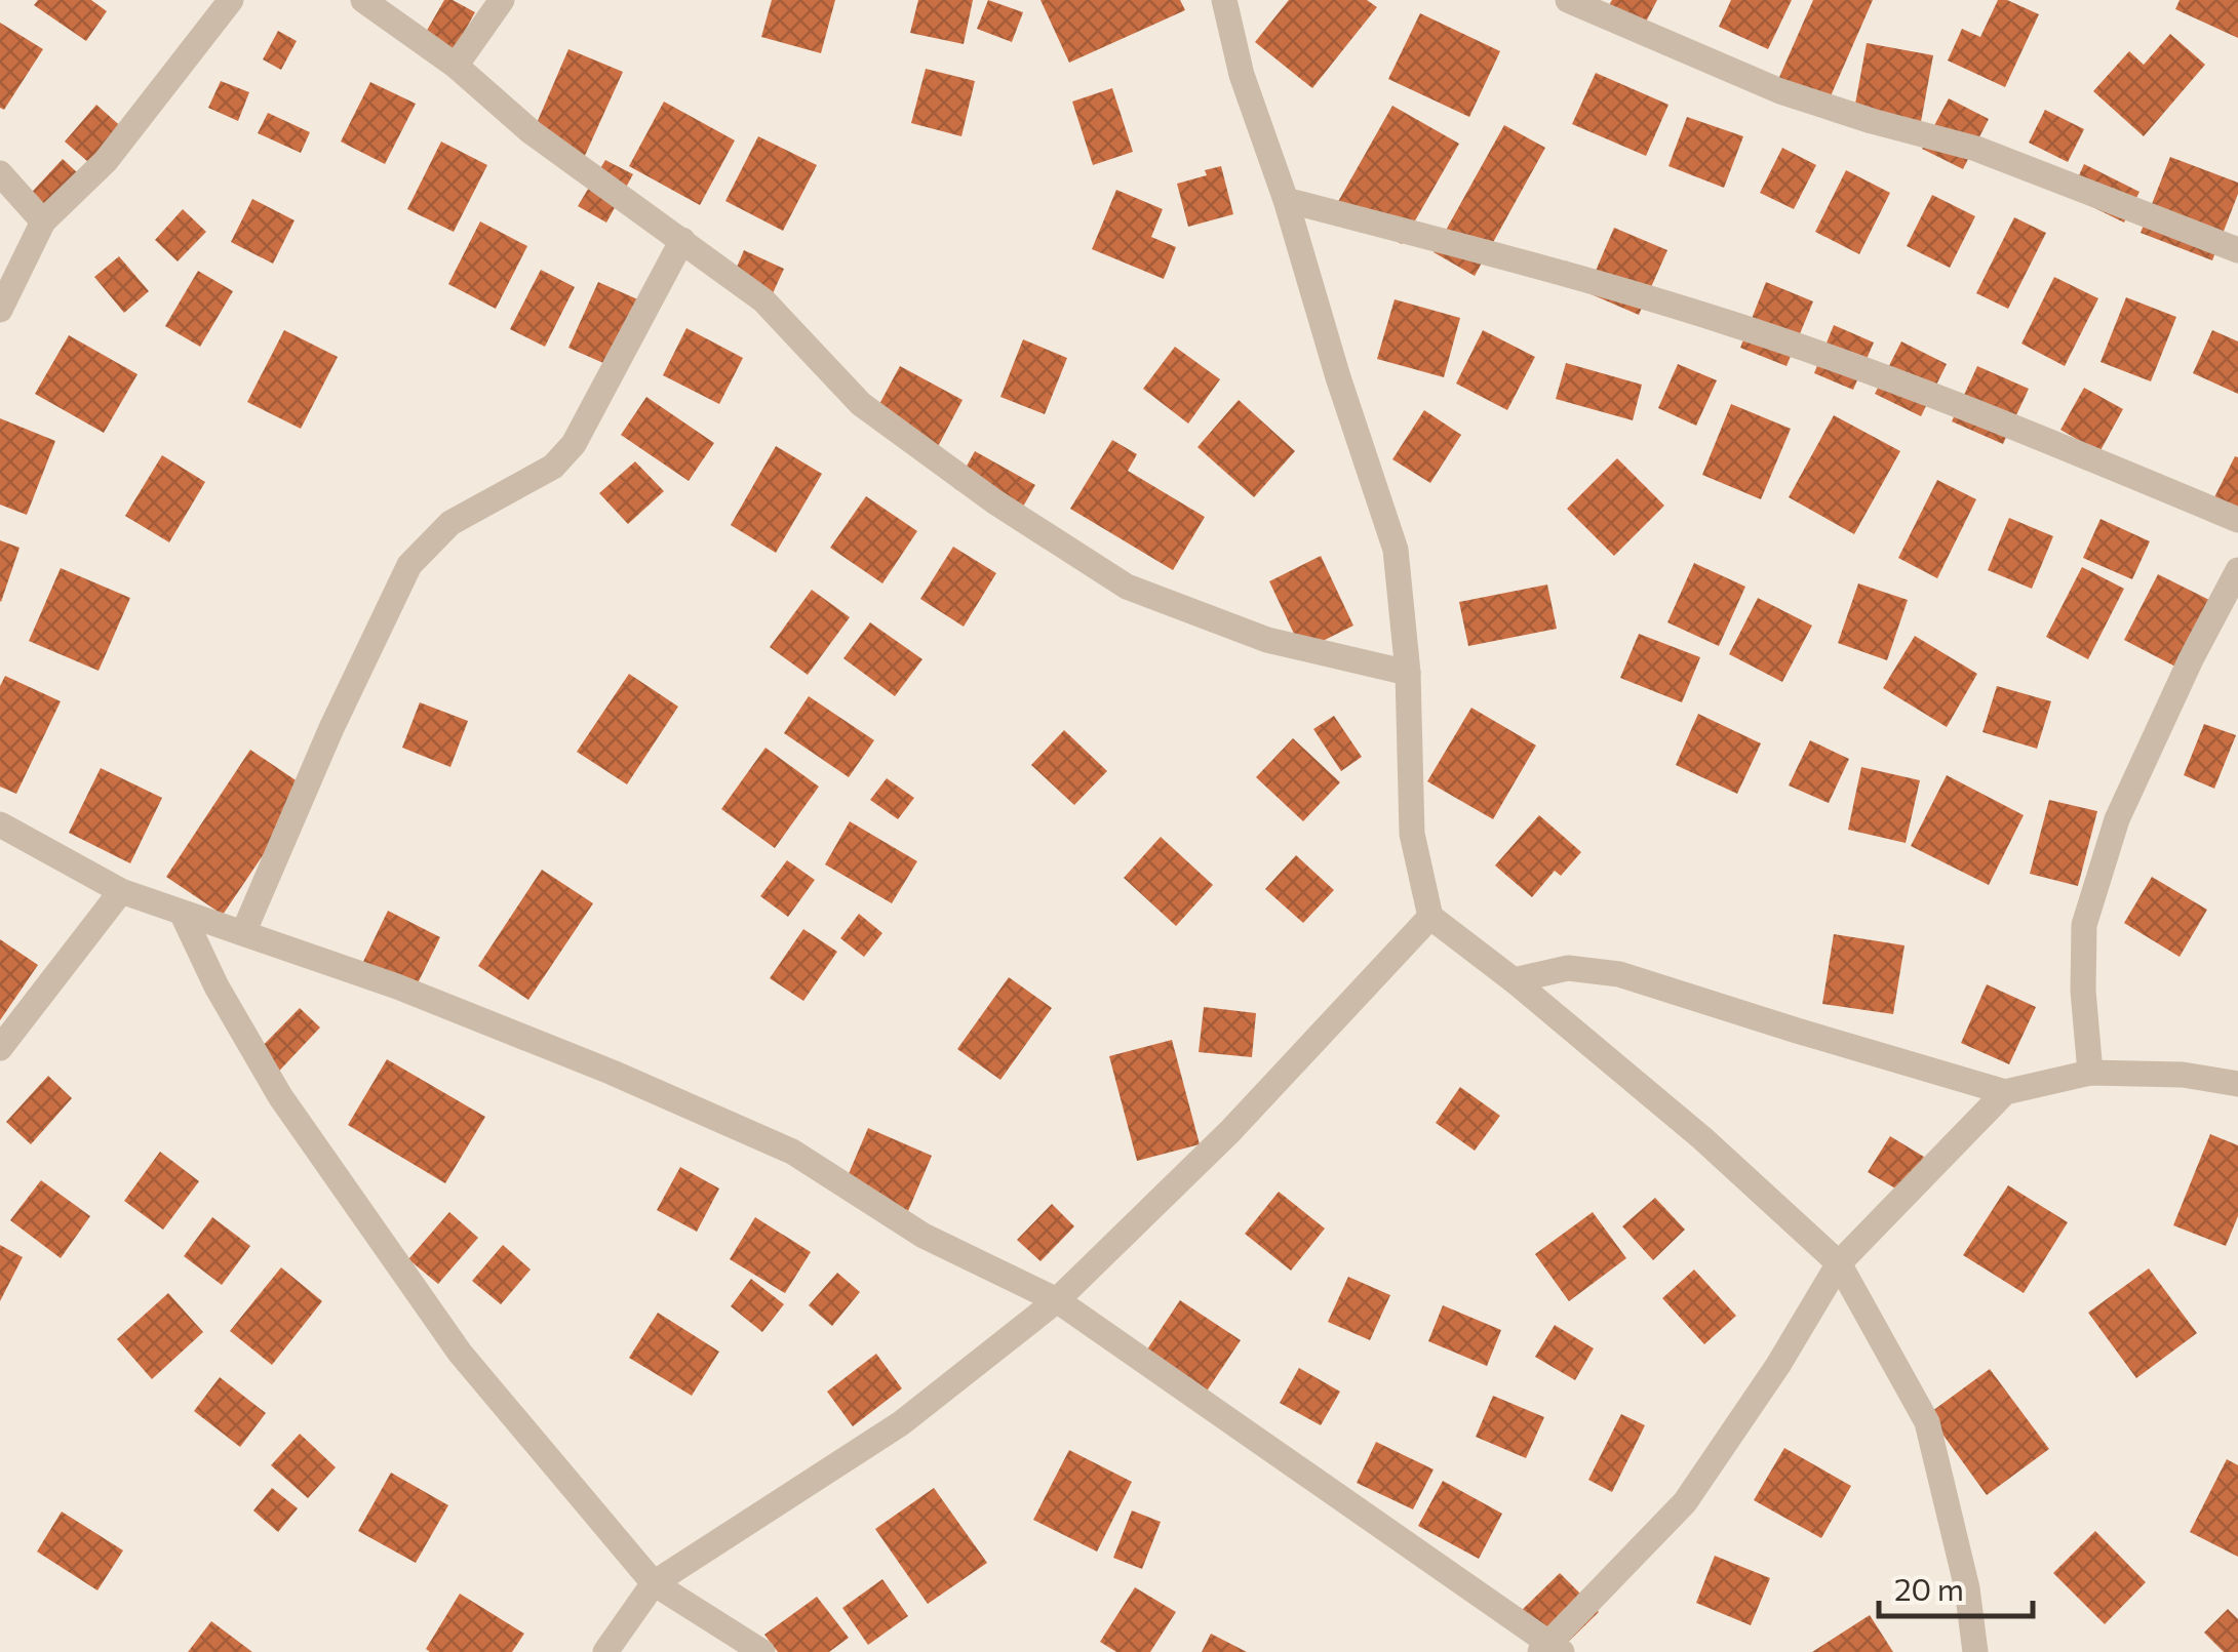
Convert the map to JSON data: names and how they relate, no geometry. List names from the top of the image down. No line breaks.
{"scale_bar":"20 m"}
